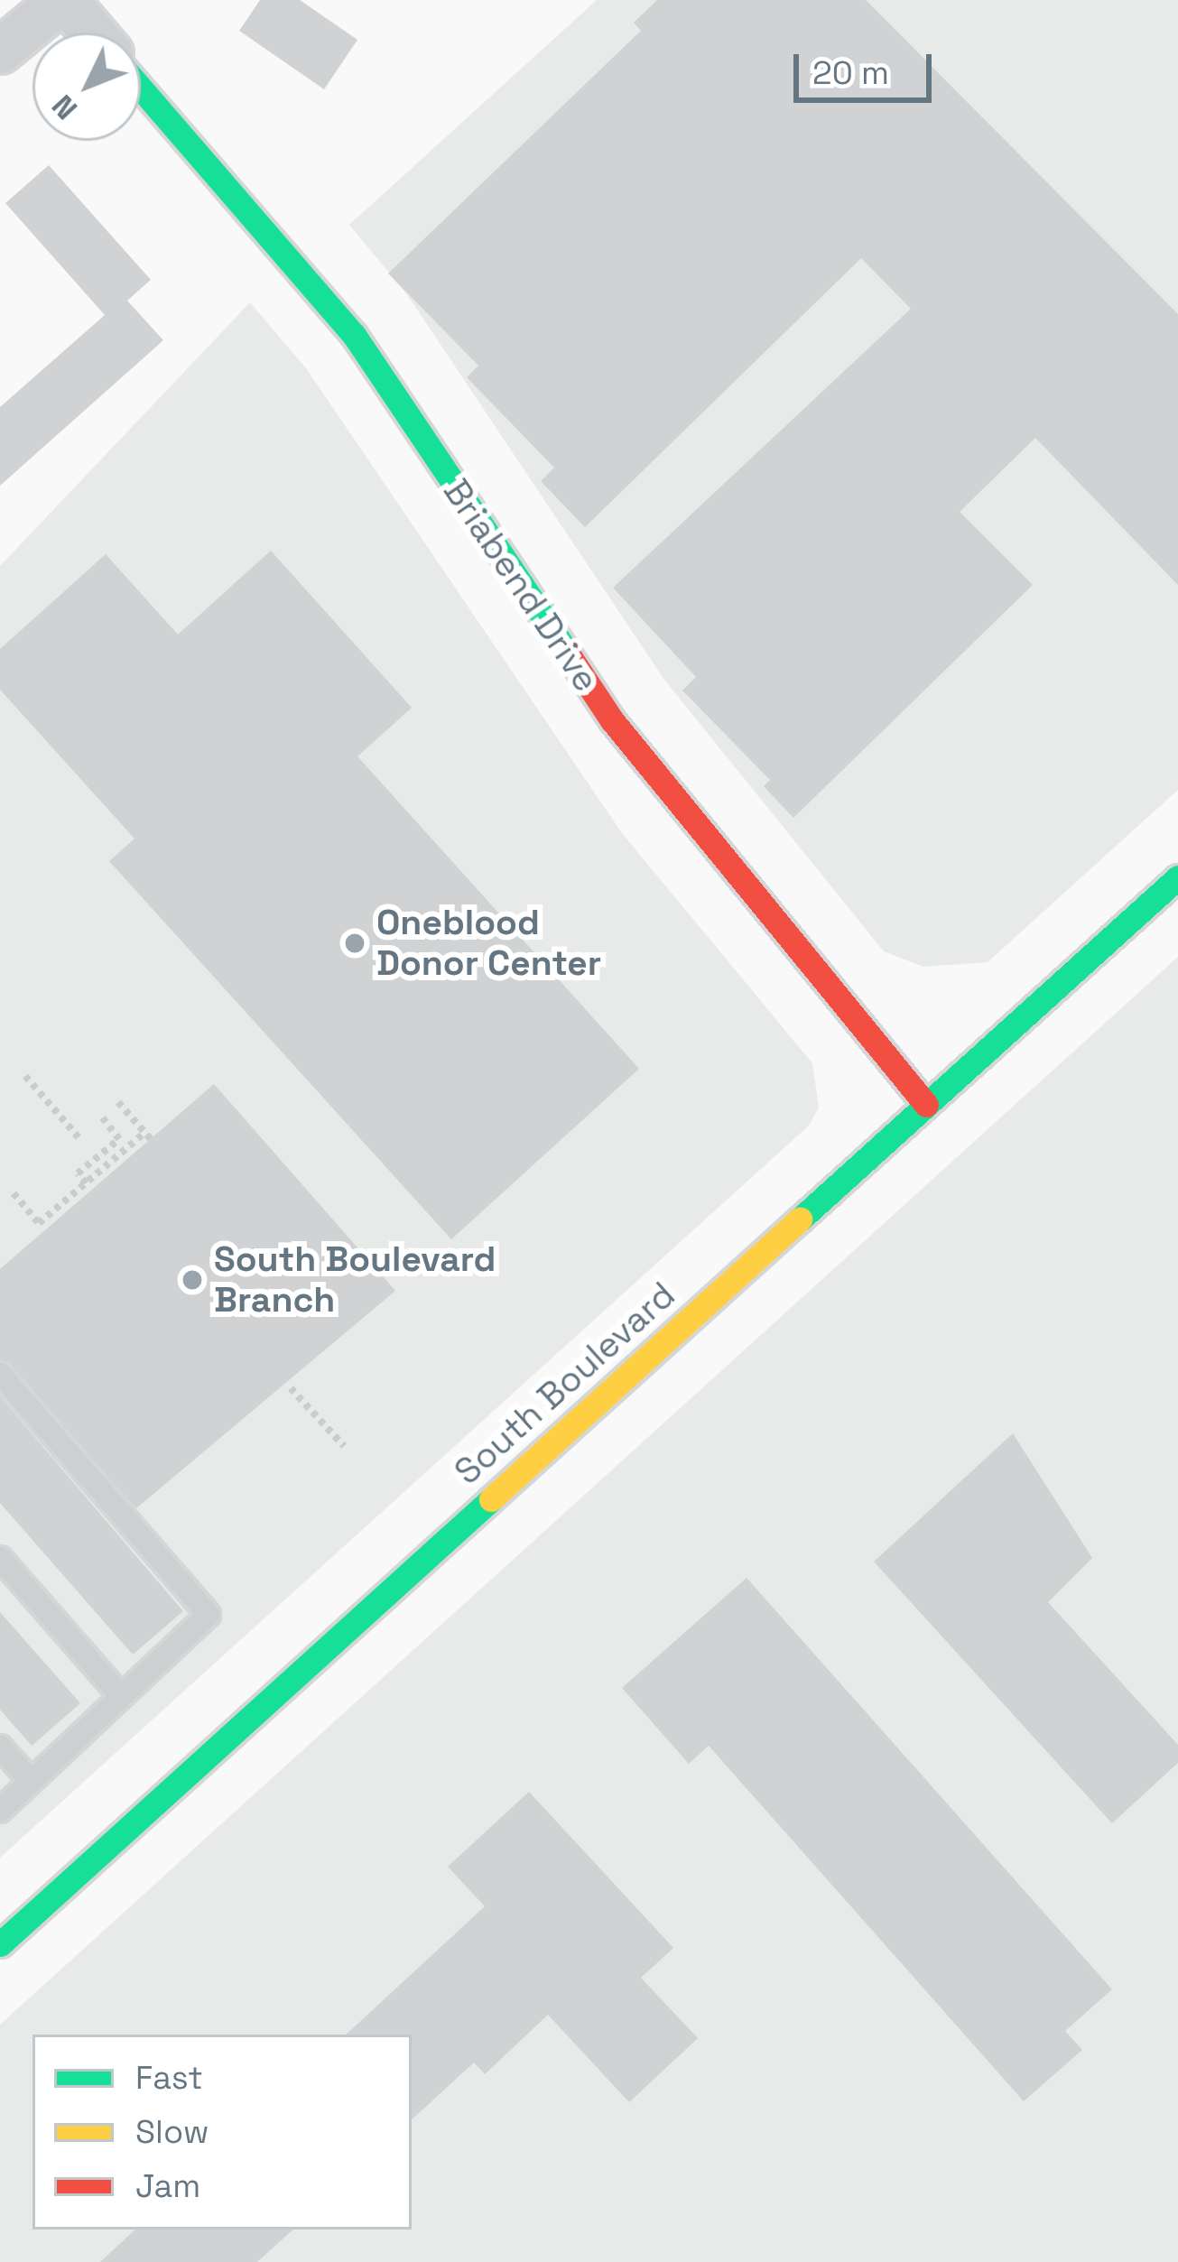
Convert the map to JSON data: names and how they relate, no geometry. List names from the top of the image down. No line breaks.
{"streets":{"main road":["Briabend Drive","South Boulevard"]},"crossings":[["Briabend Drive","South Boulevard"]],"places":["Oneblood Donor Center","South Boulevard Branch"],"legend":["Fast","Slow","Jam"],"scale_bar":"20 m","north":"bottom left"}
